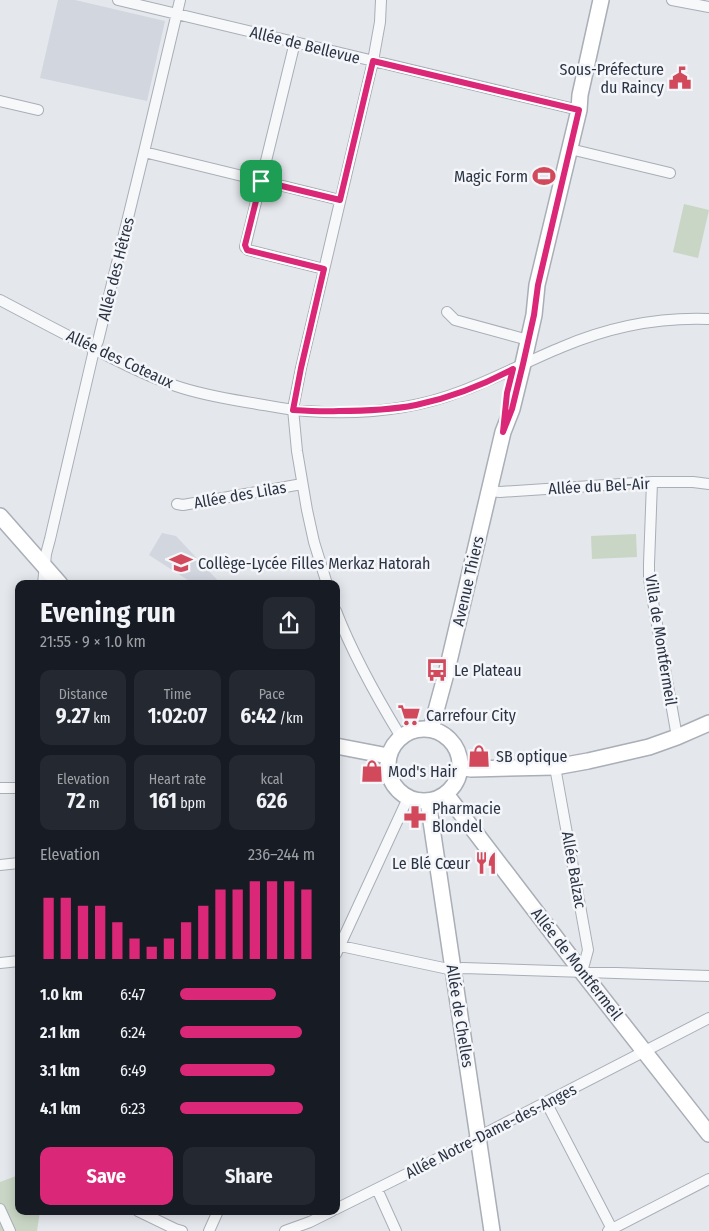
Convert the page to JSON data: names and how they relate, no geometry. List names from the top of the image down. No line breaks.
{"streets":{"main road":["Avenue Thiers","Allée de Montfermeil","Allée de Chelles"],"street":["Allée de Bellevue","Allée des Hêtres","Allée des Coteaux","Allée du Bel-Air","Allée des Lilas","Villa de Montfermeil","Allée Balzac","Allée Notre-Dame-des-Anges"]},"crossings":[["Allée de Bellevue","Allée des Hêtres"],["Allée de Bellevue","Avenue Thiers"],["Allée des Hêtres","Allée des Coteaux"],["Allée des Coteaux","Avenue Thiers"],["Allée du Bel-Air","Avenue Thiers"],["Allée du Bel-Air","Villa de Montfermeil"],["Avenue Thiers","Allée de Montfermeil"],["Avenue Thiers","Allée de Chelles"],["Allée Balzac","Allée de Montfermeil"],["Allée de Montfermeil","Allée de Chelles"],["Allée de Montfermeil","Allée Notre-Dame-des-Anges"],["Allée de Chelles","Allée Notre-Dame-des-Anges"]],"places":{"public building":["Sous-Préfecture du Raincy"],"sports":["Magic Form"],"school or university":["Collège-Lycée Filles Merkaz Hatorah"],"bus stop":["Le Plateau"],"supermarket":["Carrefour City"],"shop":["SB optique","Mod's Hair"],"pharmacy":["Pharmacie Blondel"],"restaurant":["Le Blé Cœur"]},"page":{"heading":["Evening run","21:55 · 9 × 1.0 km"],"stats":[["Distance","9.27 km"],["Time","1:02:07"],["Pace","6:42 /km"],["Elevation","72 m"],["Heart rate","161 bpm"],["kcal","626"]],"chart":["Elevation","236–244 m"],"list":[{"name":"1.0 km","note":"6:47"},{"name":"2.1 km","note":"6:24"},{"name":"3.1 km","note":"6:49"},{"name":"4.1 km","note":"6:23"}],"buttons":["Save","Share"]}}
